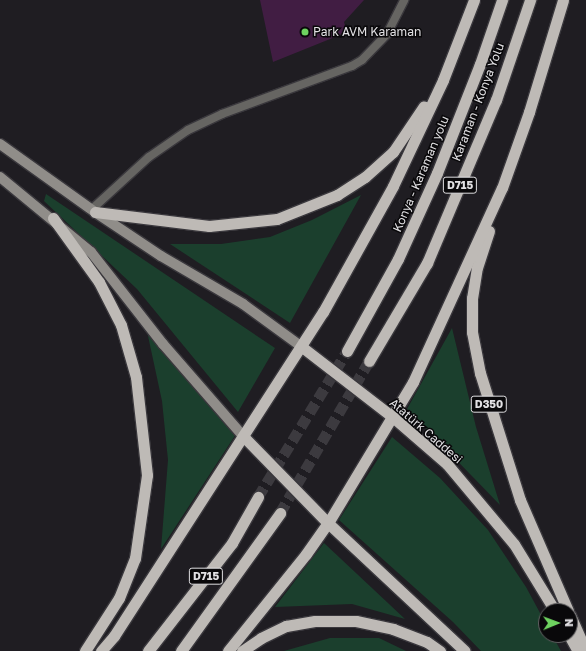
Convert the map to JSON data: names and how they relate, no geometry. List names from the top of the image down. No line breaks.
{"streets":{"highway":["Karaman - Konya Yolu","Konya - Karaman yolu","D715","D350","Atatürk Caddesi"]},"places":["Park AVM Karaman"],"north":"right"}
